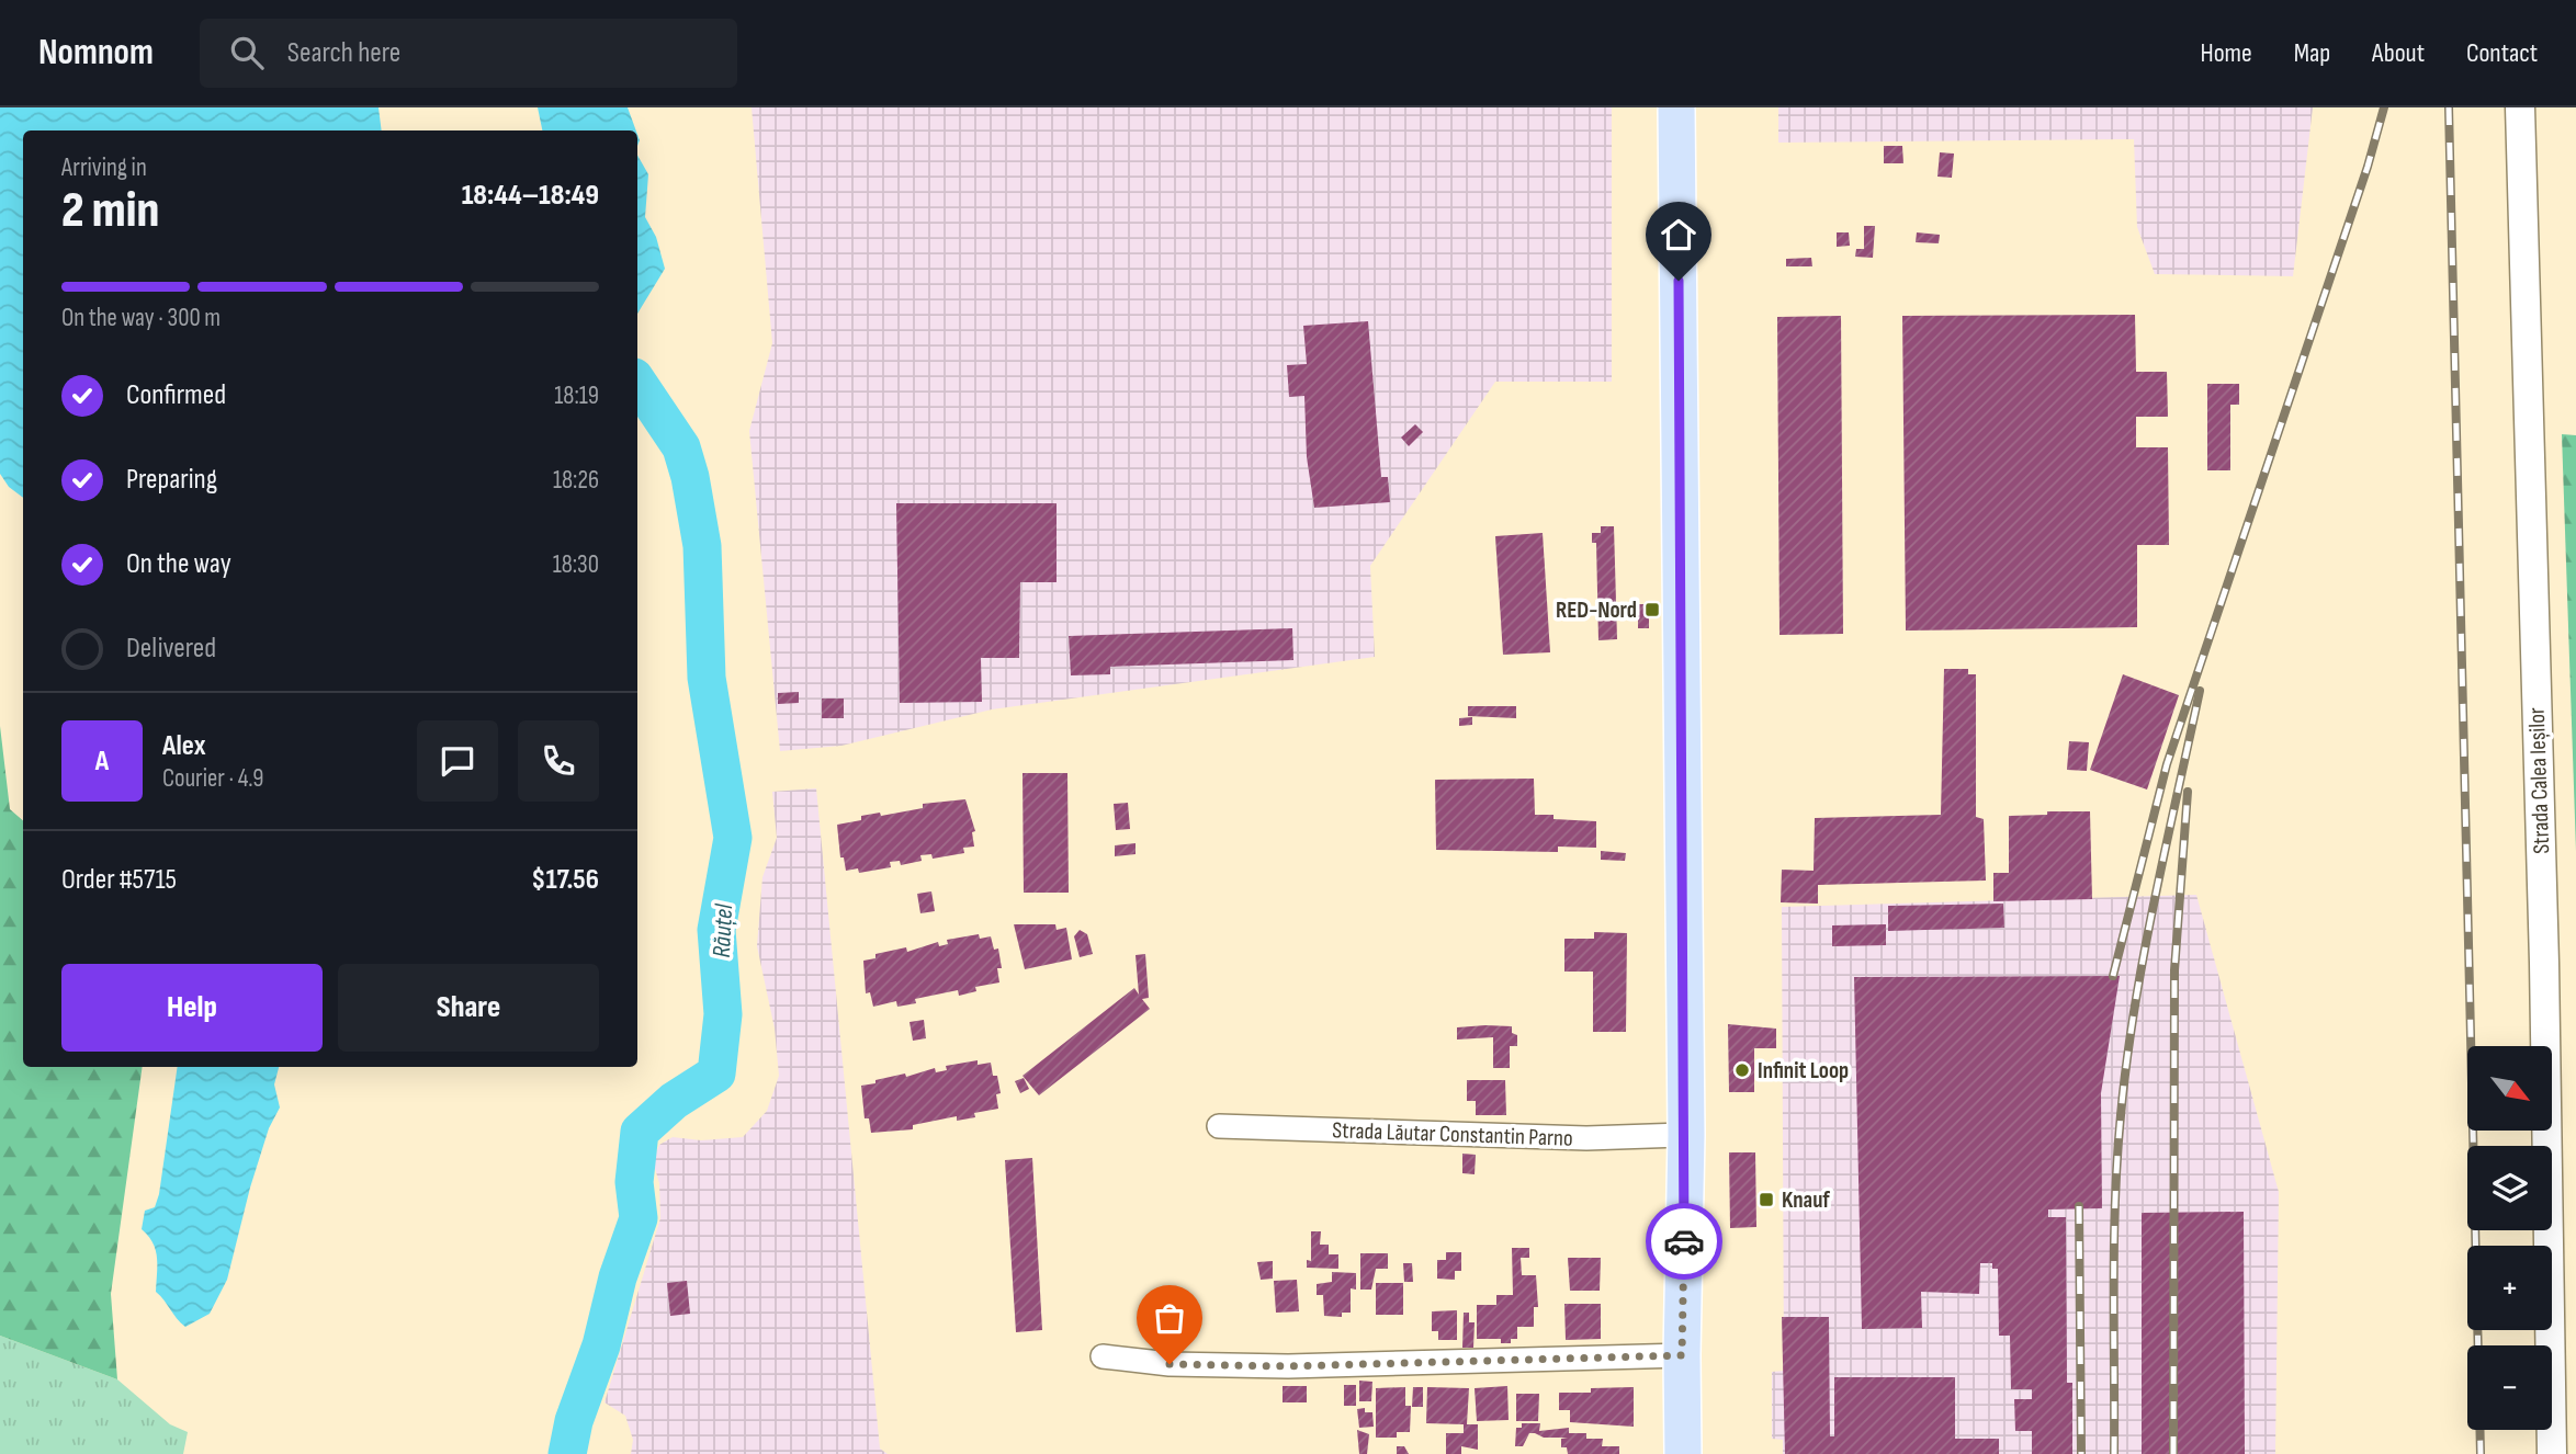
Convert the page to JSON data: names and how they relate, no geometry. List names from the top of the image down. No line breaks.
{"streets":{"street":["Strada Calea Ieșilor","Strada Lăutar Constantin Parno"]},"water":["Răuțel"],"places":{"transit":["RED-Nord","Knauf"],"other":["Infinit Loop"]},"north":"bottom right","page":{"header":"Nomnom","search":"Search here","nav":["Home","Map","About","Contact"],"heading":["2 min","Arriving in","18:44–18:49"],"panel":["Alex","Courier · 4.9","Order #5715","$17.56"],"bar":"On the way · 300 m","list":[["Confirmed","18:19"],["Preparing","18:26"],["On the way","18:30"],"Delivered"],"round":"A","buttons":["Help","Share"],"map_buttons":["+","−"]}}
